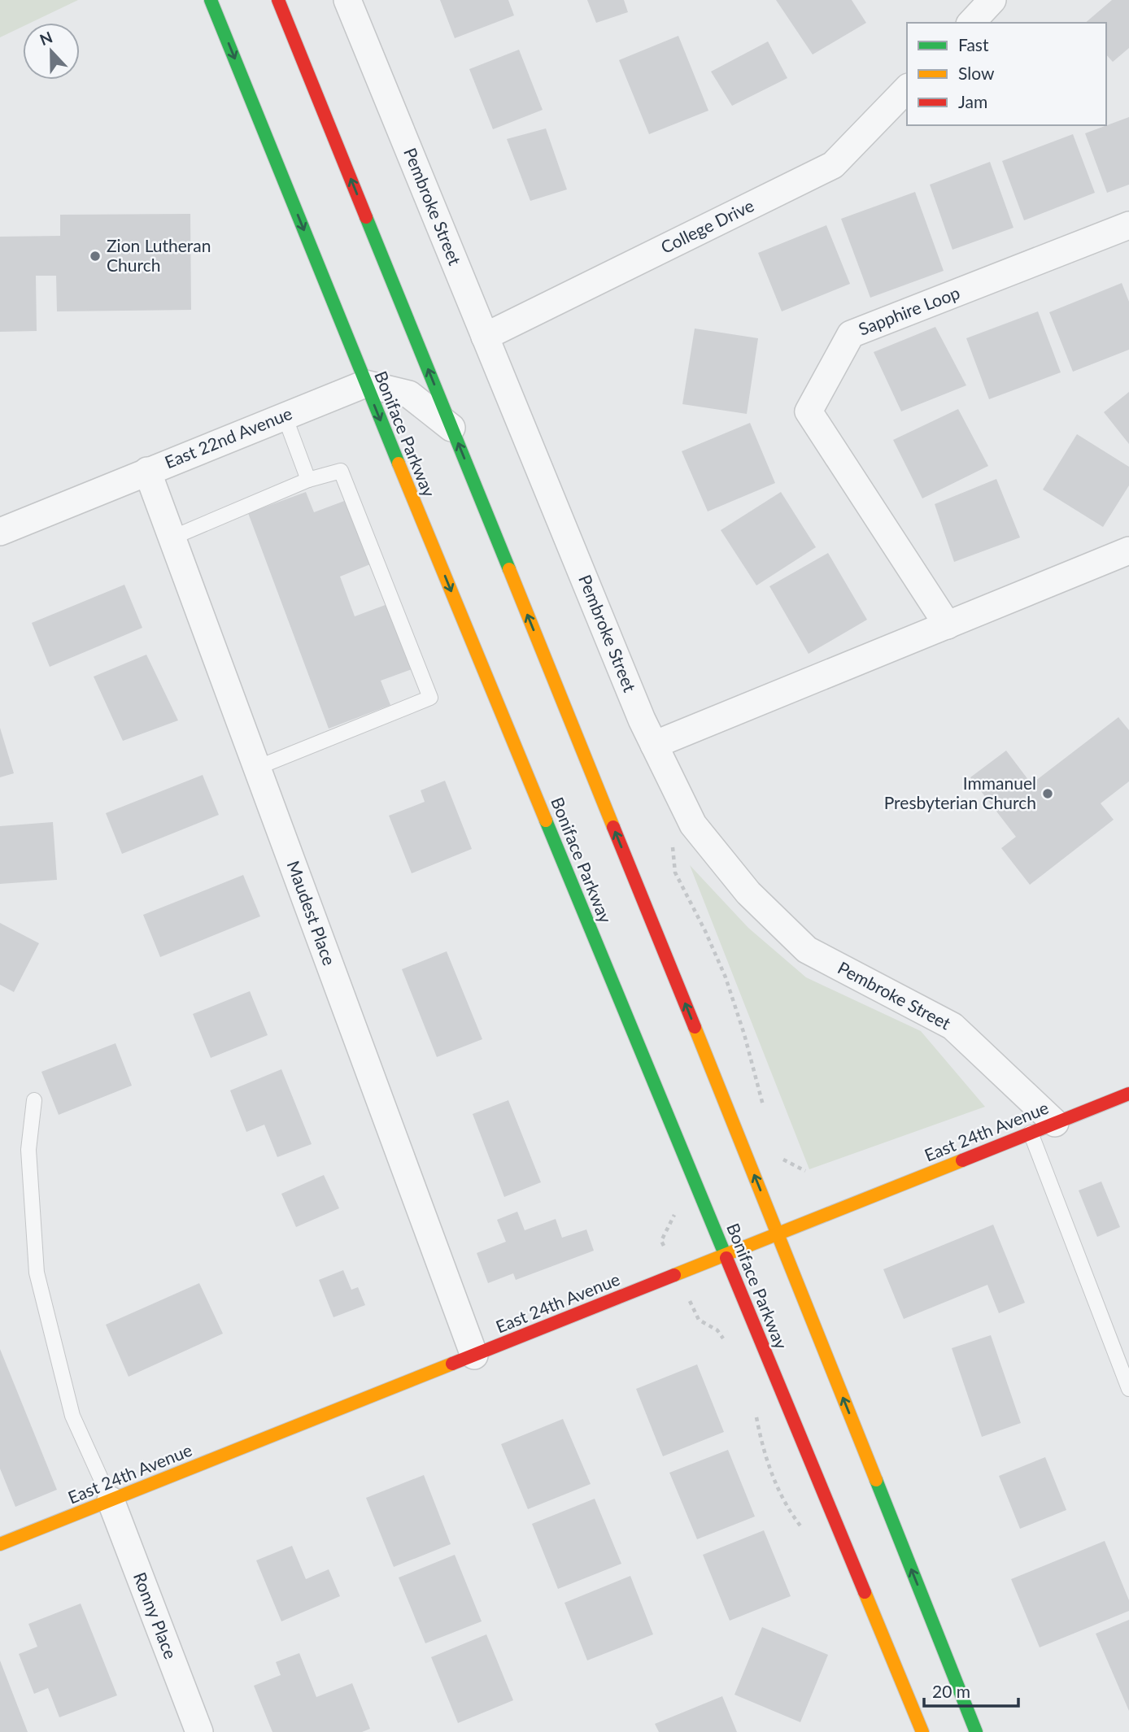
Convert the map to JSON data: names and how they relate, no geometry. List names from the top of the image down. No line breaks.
{"streets":{"main road":["Boniface Parkway","East 24th Avenue"],"street":["Pembroke Street","College Drive","Sapphire Loop","East 22nd Avenue","Maudest Place","Ronny Place"]},"crossings":[["Pembroke Street","College Drive"],["Pembroke Street","East 24th Avenue"],["Boniface Parkway","East 22nd Avenue"],["Boniface Parkway","East 24th Avenue"],["East 22nd Avenue","Maudest Place"],["Maudest Place","East 24th Avenue"],["East 24th Avenue","Ronny Place"]],"places":["Zion Lutheran Church","Immanuel Presbyterian Church"],"legend":["Fast","Slow","Jam"],"scale_bar":"20 m","north":"top"}
